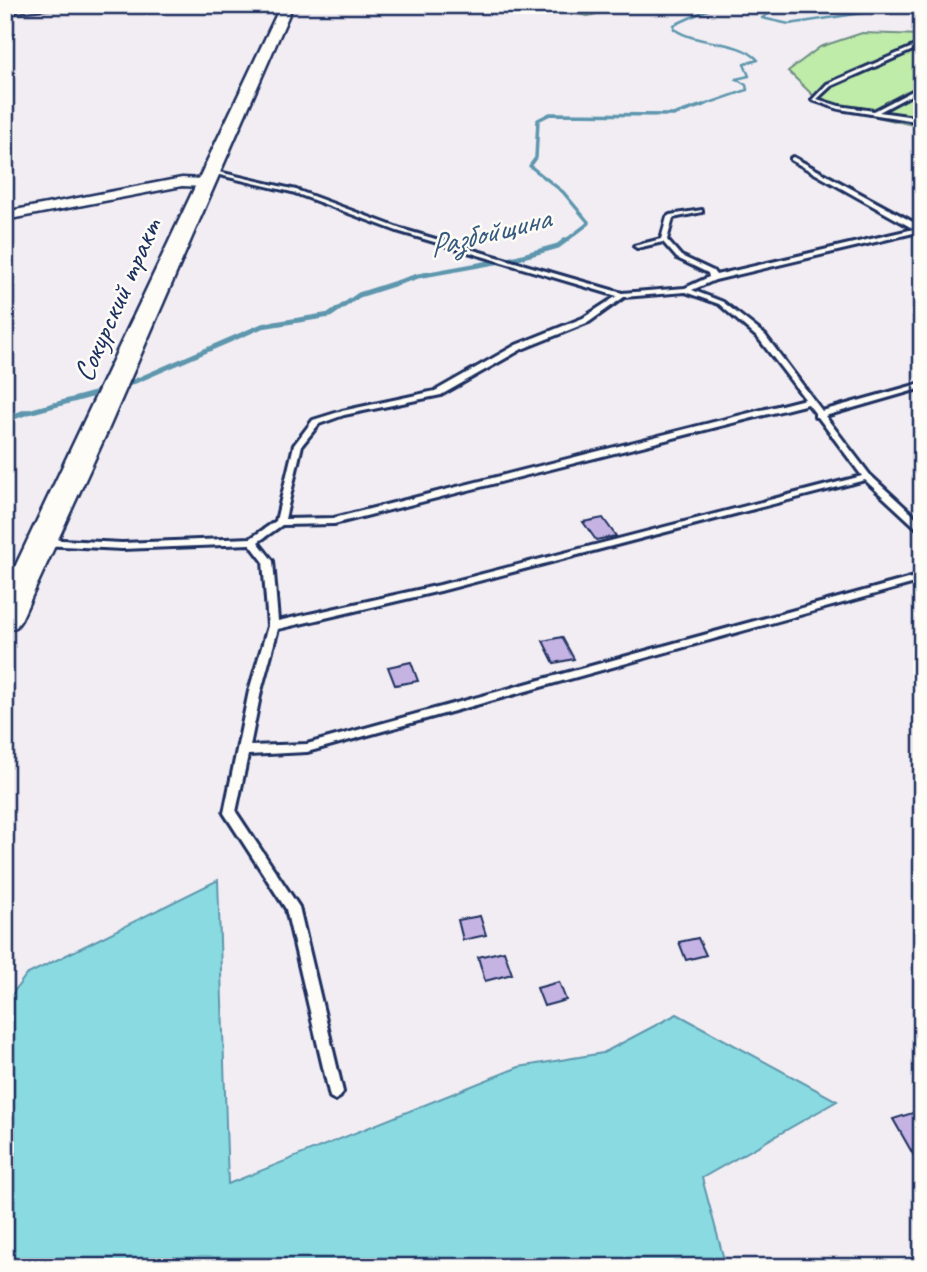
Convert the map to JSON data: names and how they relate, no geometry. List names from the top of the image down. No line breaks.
{"streets":{"street":["Сокурский тракт"]},"water":["Разбойщина"]}
